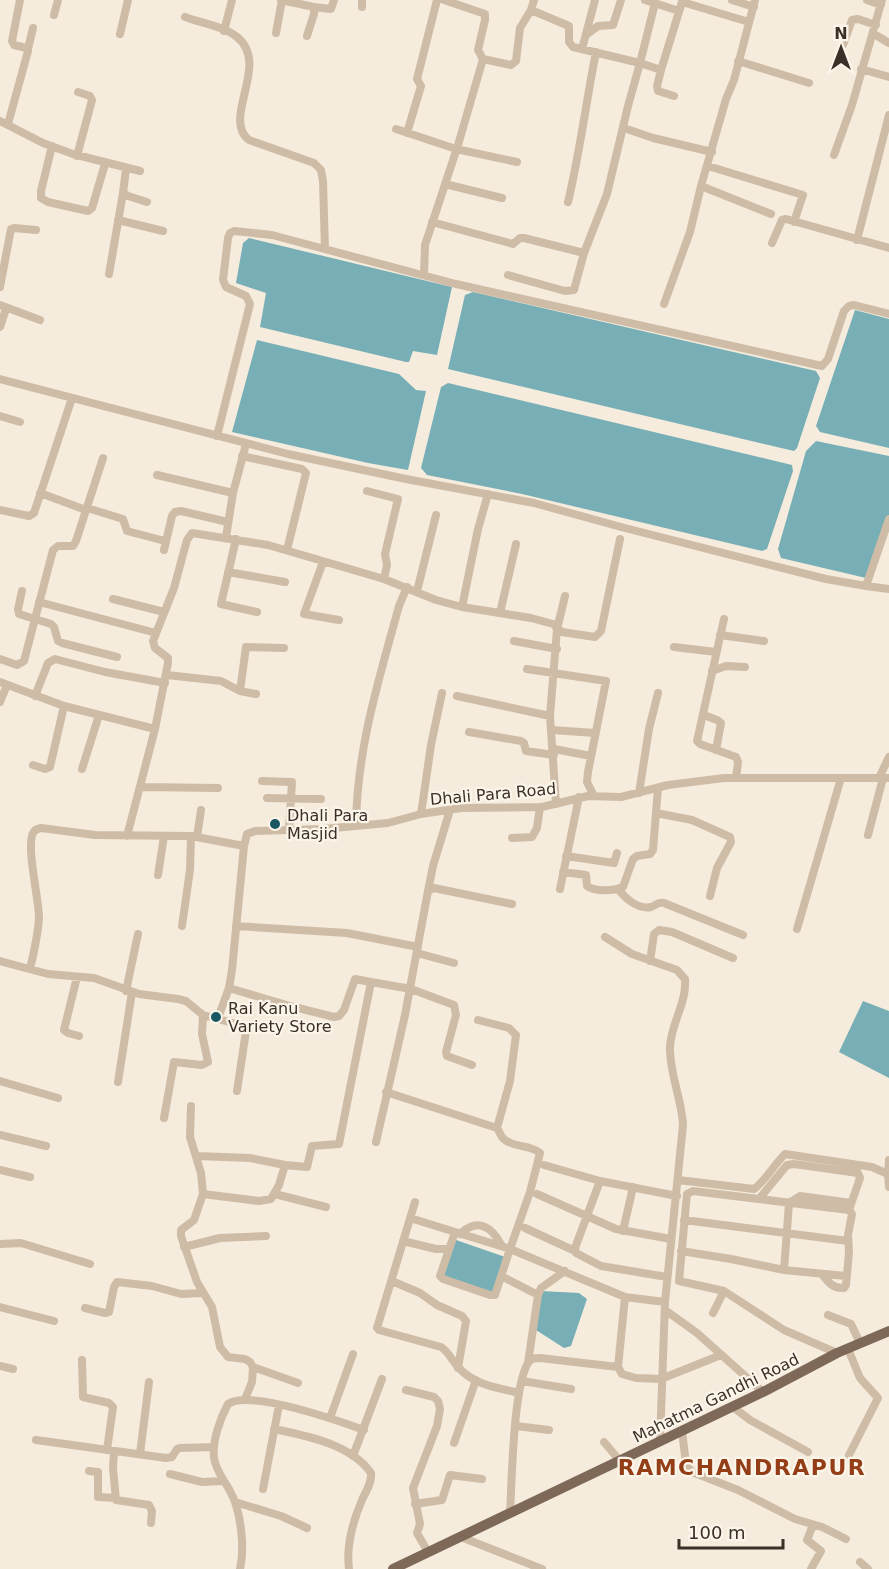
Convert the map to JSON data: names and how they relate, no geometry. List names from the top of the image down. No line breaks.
{"streets":{"main road":["Mahatma Gandhi Road"],"street":["Dhali Para Road"]},"districts":["RAMCHANDRAPUR"],"places":["Dhali Para Masjid","Rai Kanu Variety Store"],"scale_bar":"100 m","north":"top"}
